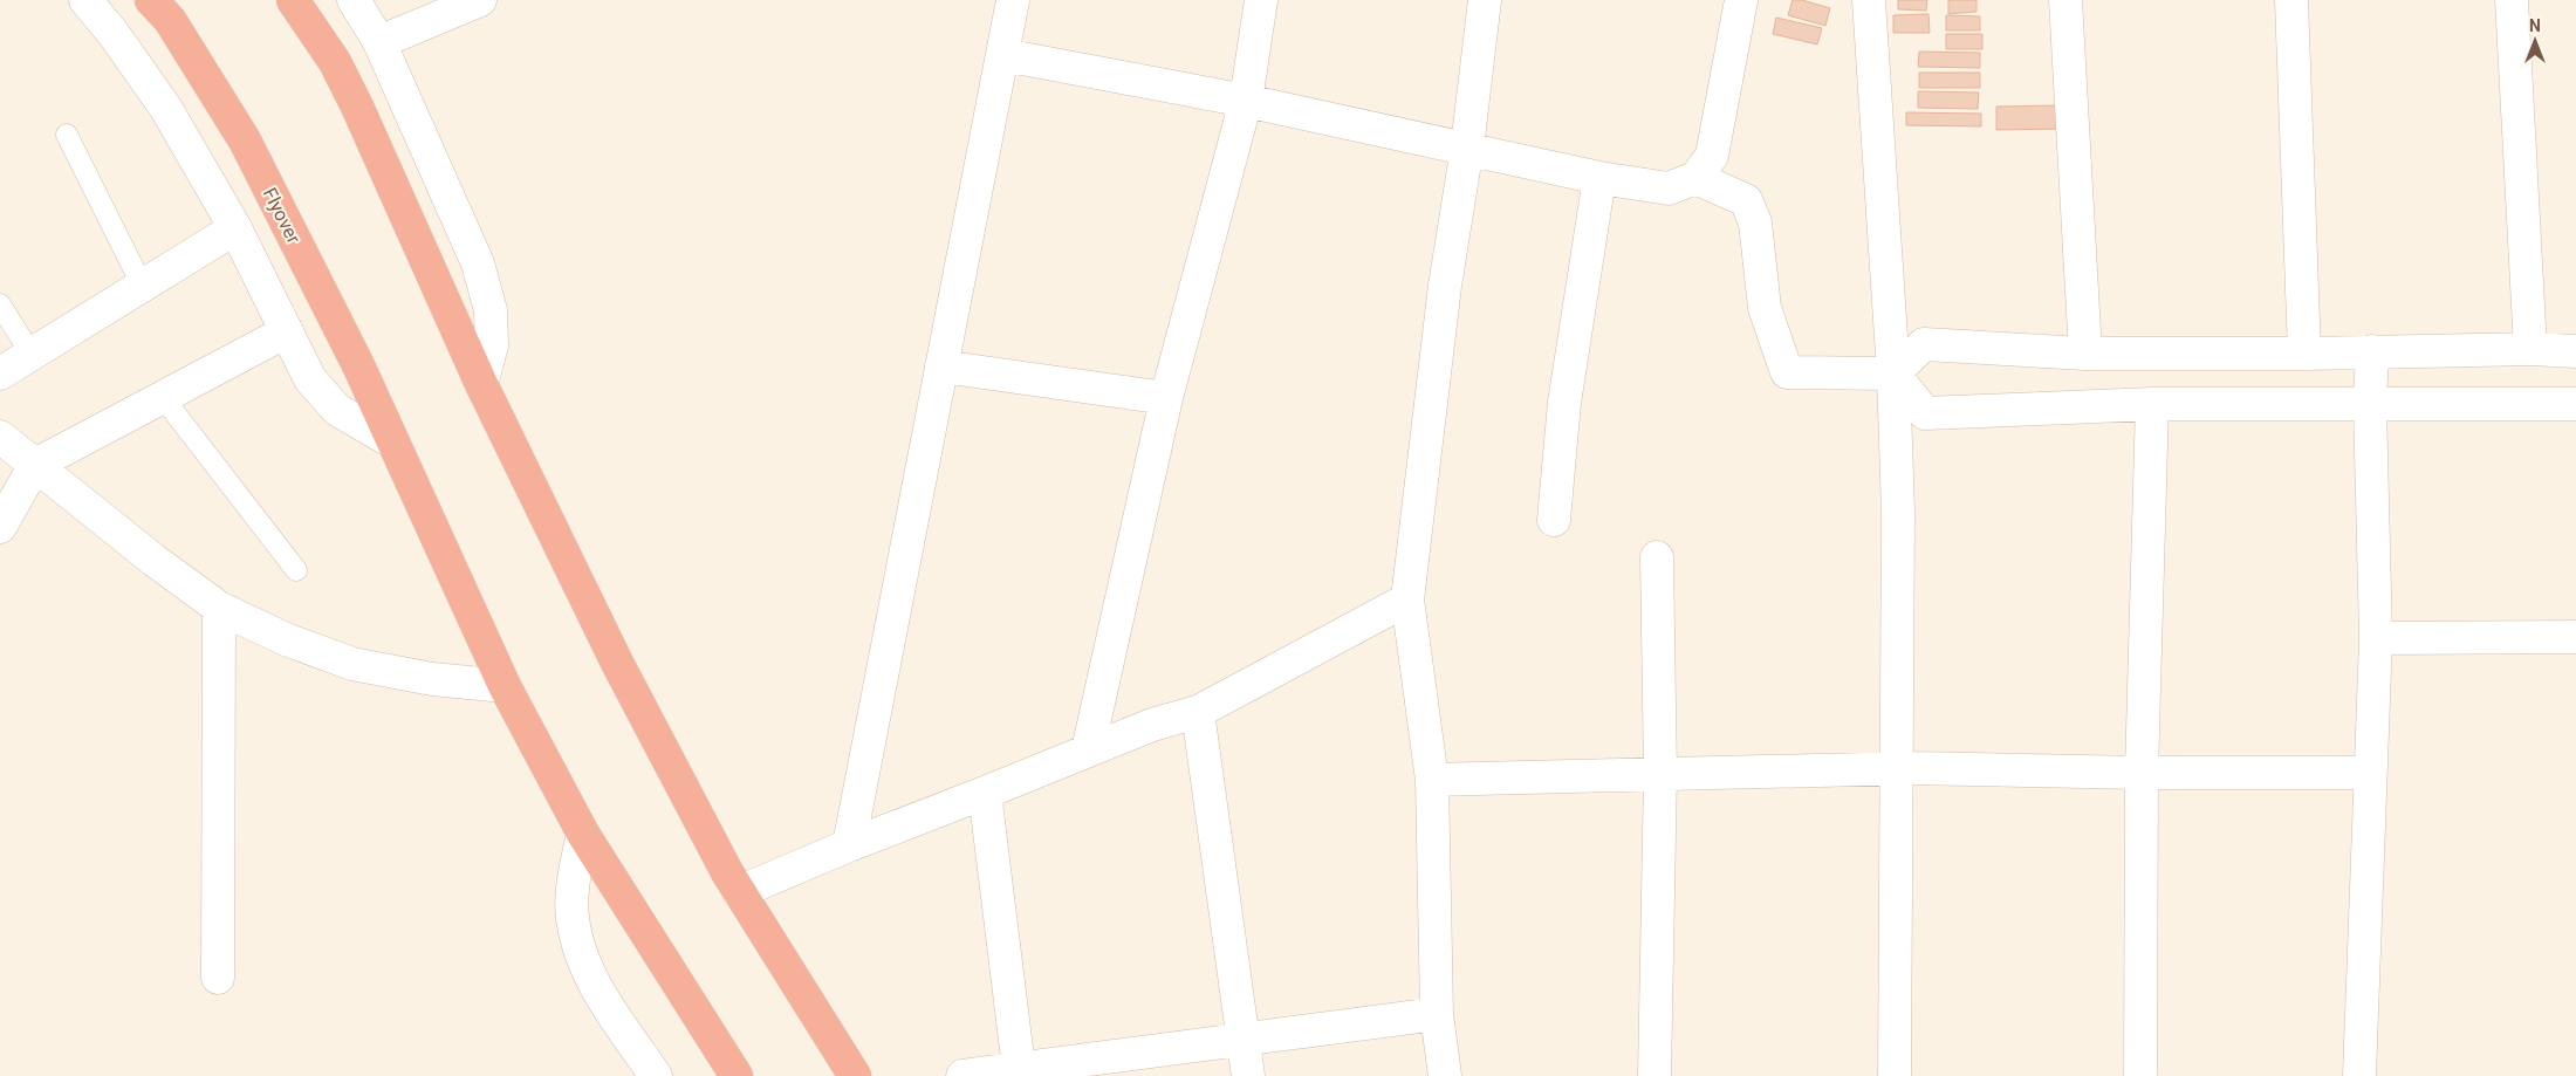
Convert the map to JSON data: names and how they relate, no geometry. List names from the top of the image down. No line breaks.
{"streets":{"highway":["Flyover"]},"north":"top"}
